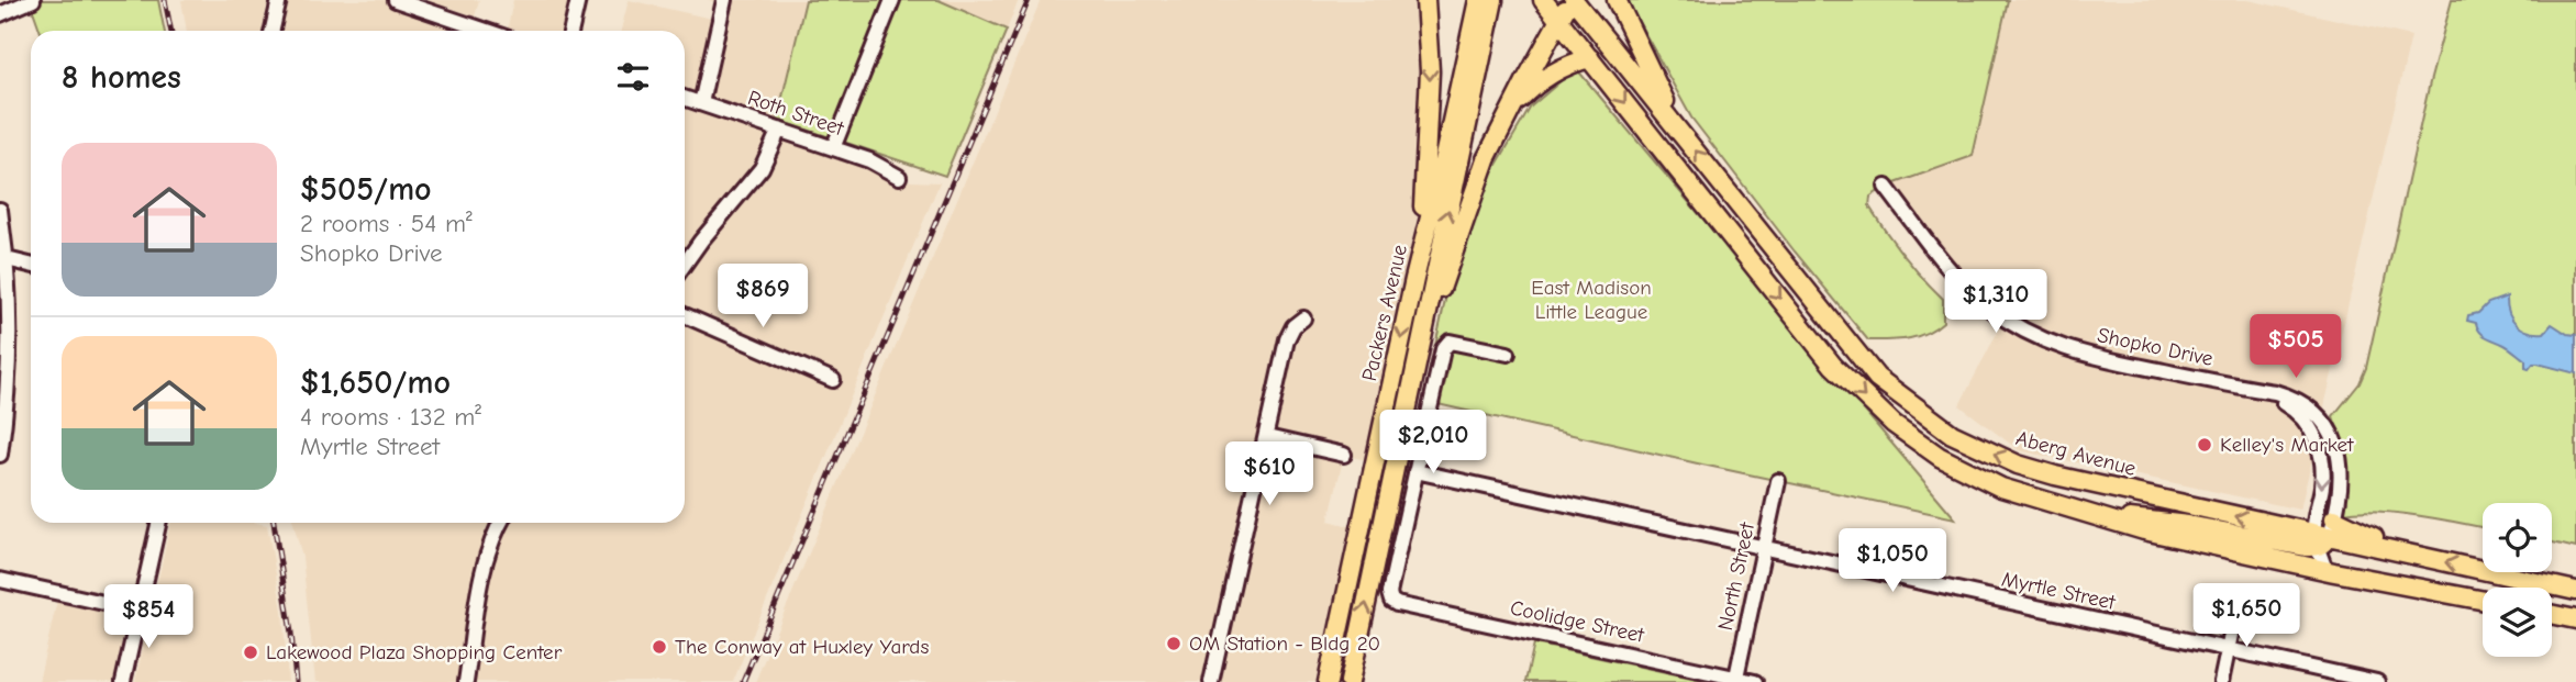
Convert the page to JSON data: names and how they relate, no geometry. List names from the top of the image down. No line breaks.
{"streets":{"main road":["Packers Avenue","Aberg Avenue"],"street":["Roth Street","Shopko Drive","North Street","Myrtle Street","Coolidge Street"]},"crossings":[["Shopko Drive","Aberg Avenue"],["North Street","Myrtle Street"],["North Street","Coolidge Street"],["Myrtle Street","Coolidge Street"]],"parks":["East Madison Little League"],"places":["Kelley's Market","OM Station - Bldg 20","The Conway at Huxley Yards","Lakewood Plaza Shopping Center"],"page":{"heading":"8 homes","list":[{"name":"$505/mo","note":"2 rooms · 54 m² · Shopko Drive"},{"name":"$1,650/mo","note":"4 rooms · 132 m² · Myrtle Street"}],"price":["$869","$1,310","$505","$2,010","$610","$1,050","$1,650","$854"]}}
